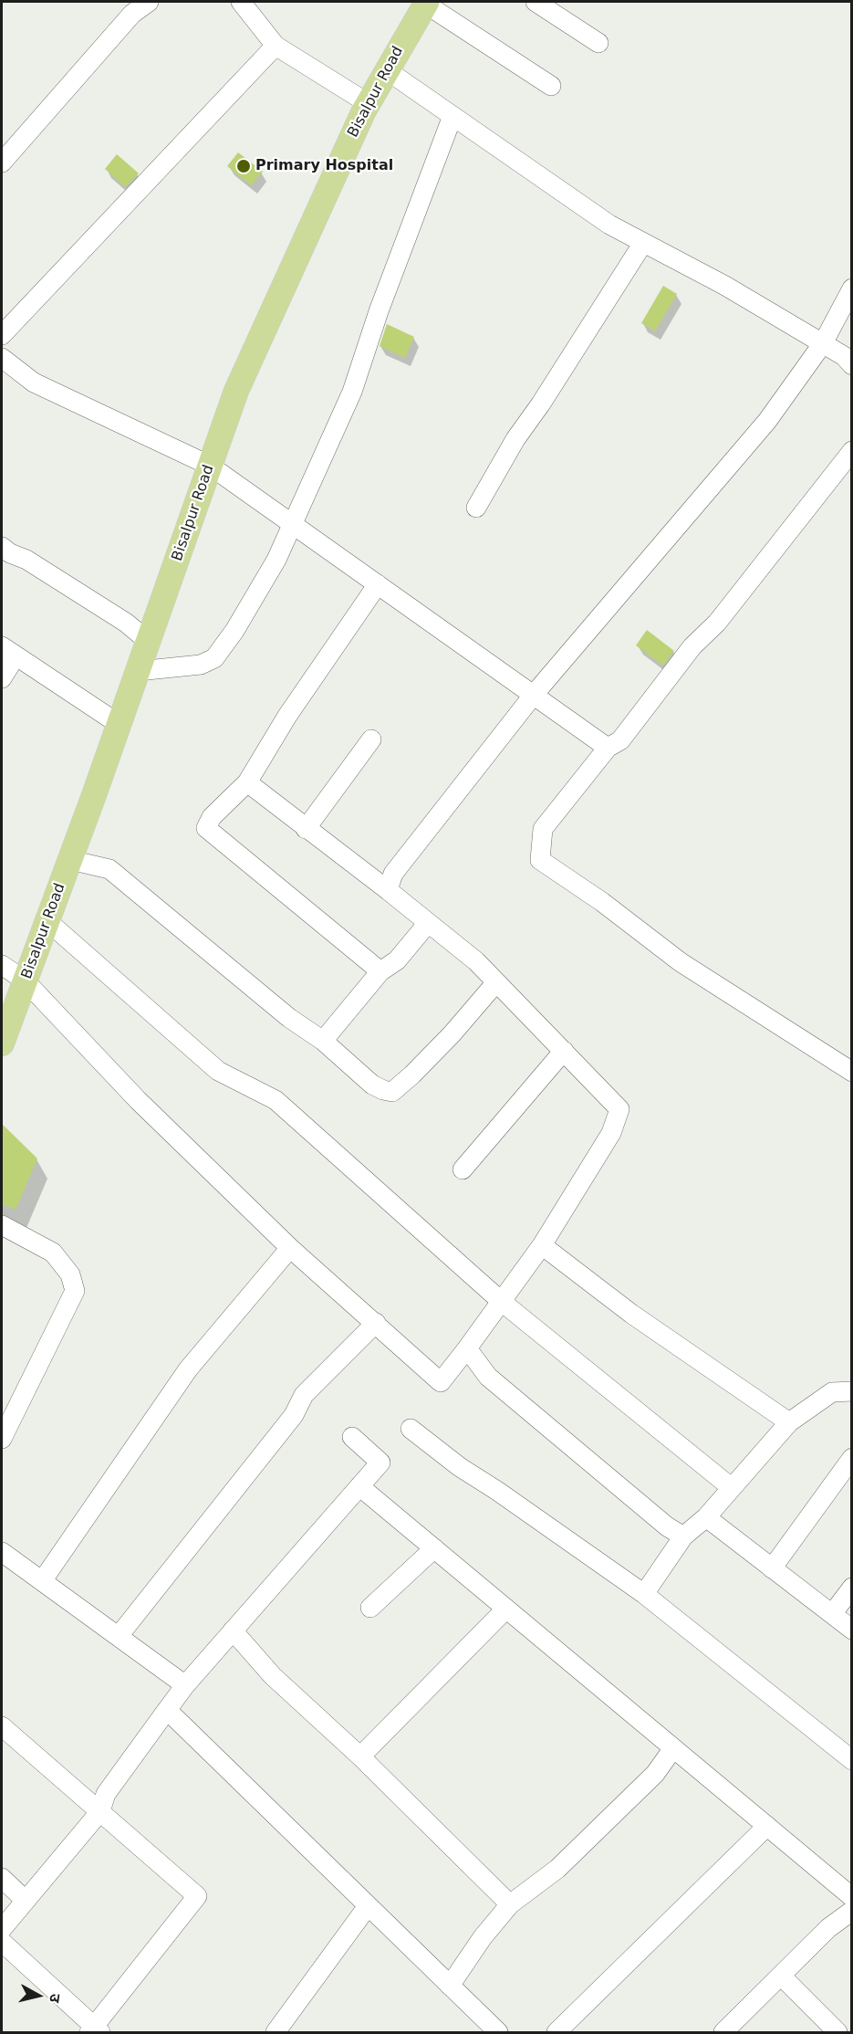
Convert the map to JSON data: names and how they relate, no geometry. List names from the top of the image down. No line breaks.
{"streets":{"main road":["Bisalpur Road"]},"places":["Primary Hospital"],"north":"right"}
